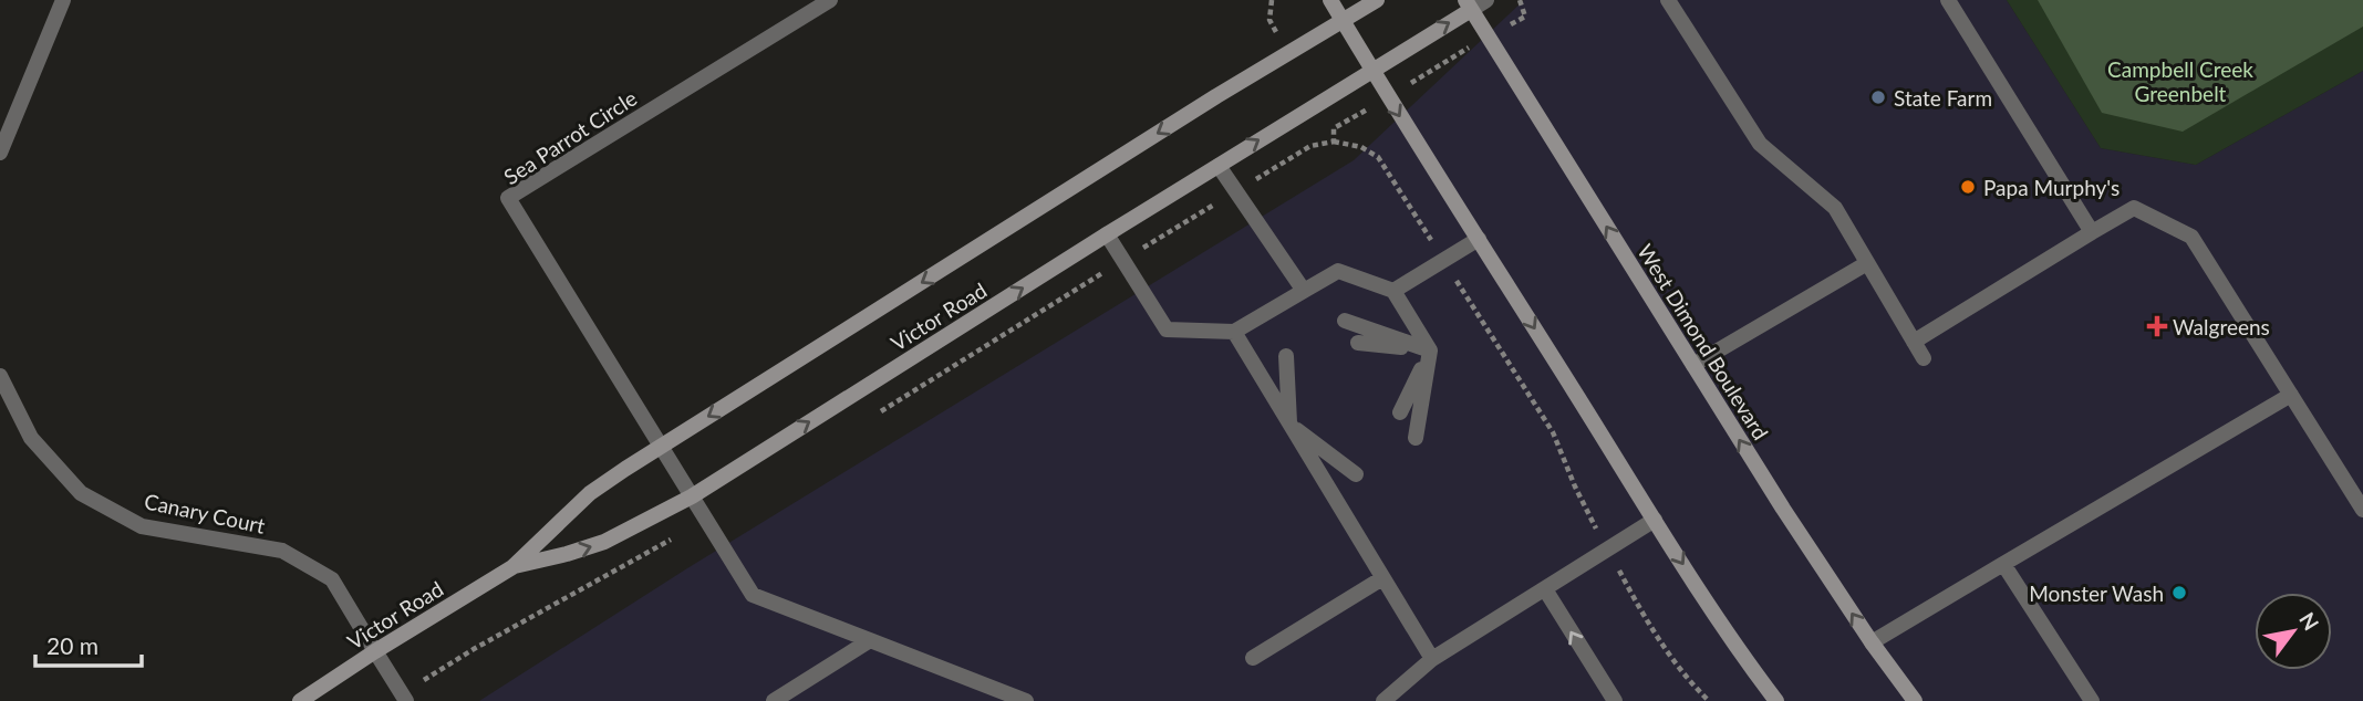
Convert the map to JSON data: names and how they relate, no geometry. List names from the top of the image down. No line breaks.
{"streets":{"street":["Sea Parrot Circle","Victor Road","West Dimond Boulevard","Canary Court"]},"crossings":[["Sea Parrot Circle","Victor Road"],["Victor Road","West Dimond Boulevard"],["Victor Road","Canary Court"]],"parks":["Campbell Creek Greenbelt"],"places":{"other":["State Farm","Papa Murphy's","Monster Wash"],"health":["Walgreens"]},"scale_bar":"20 m","north":"top right"}
